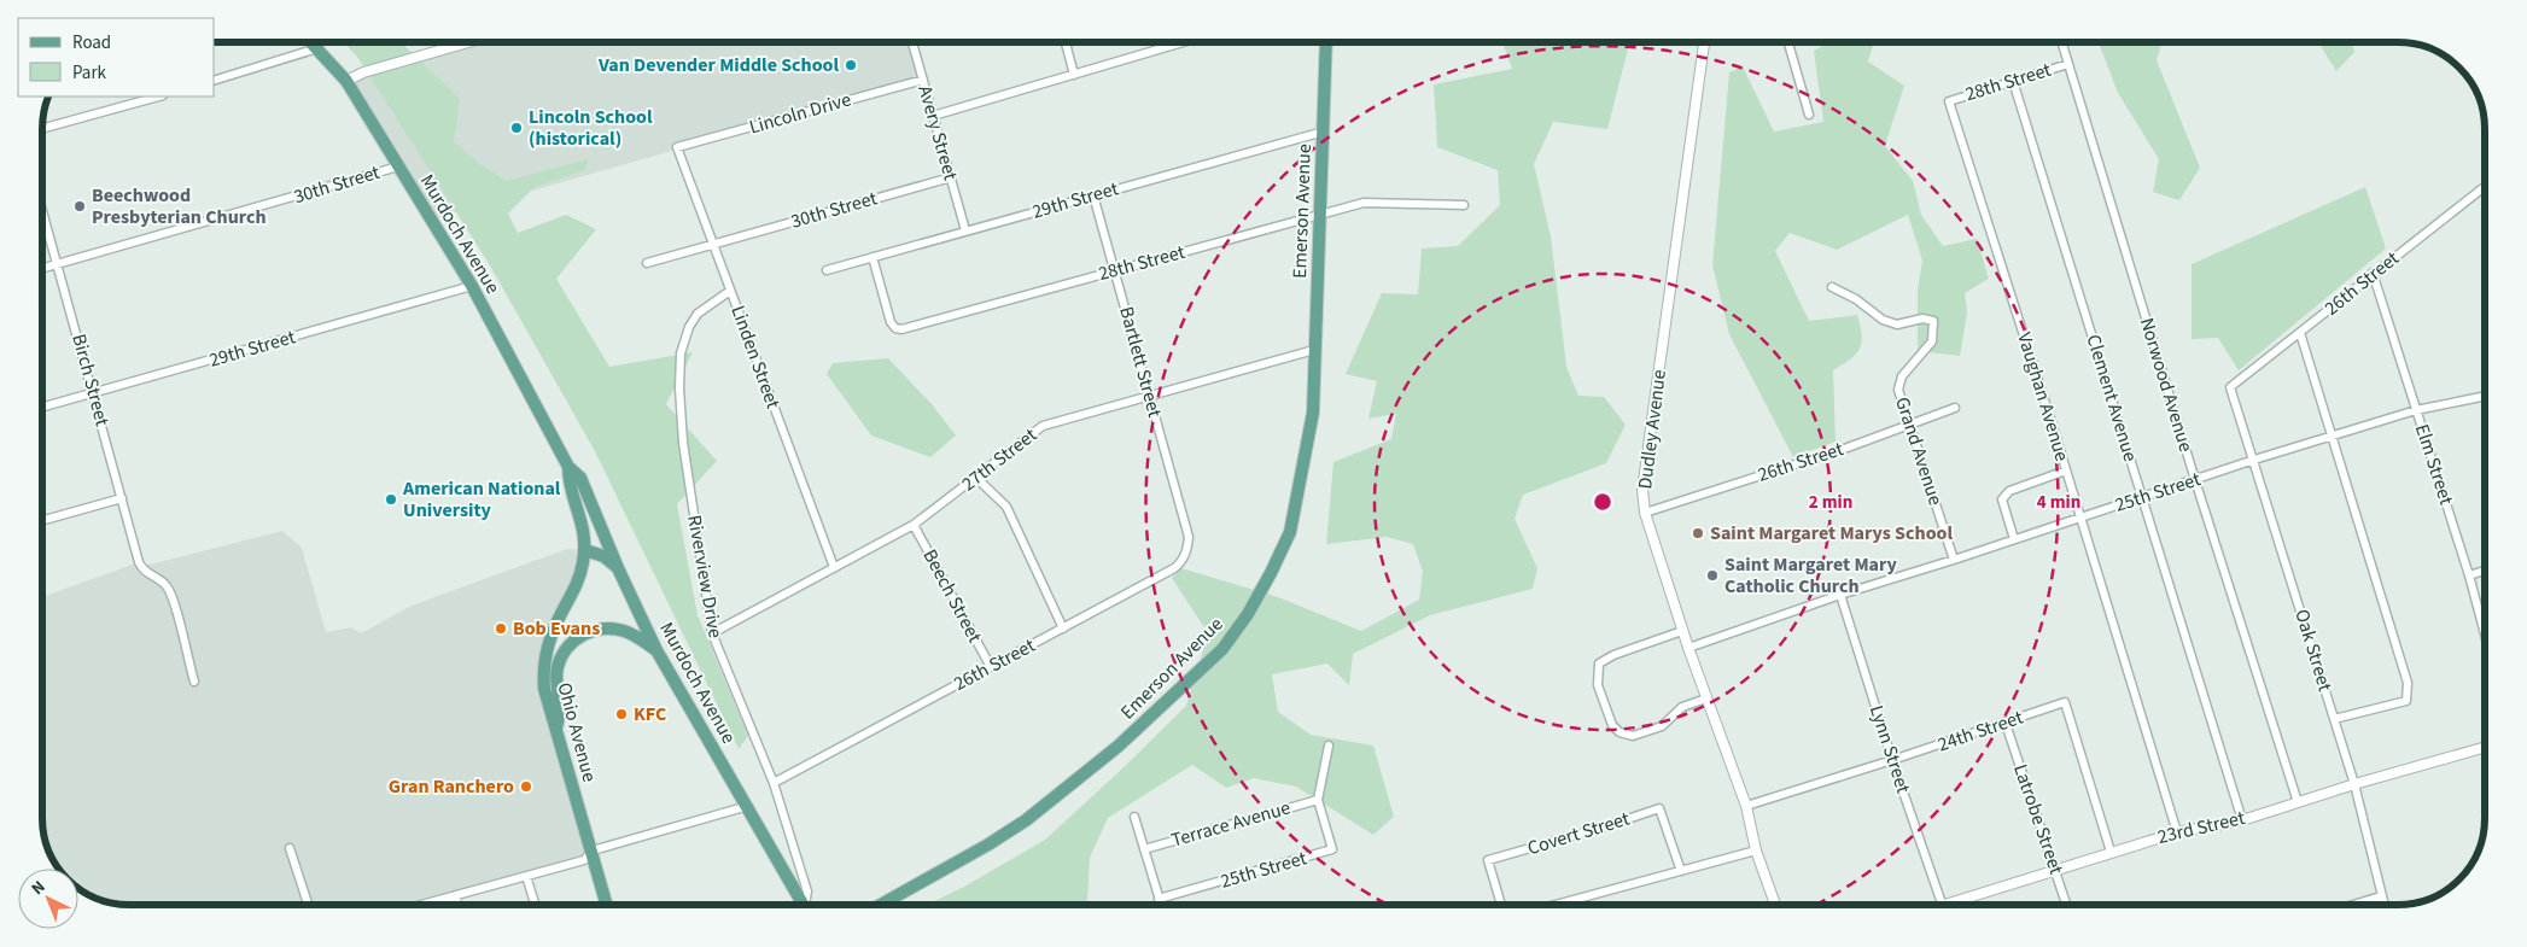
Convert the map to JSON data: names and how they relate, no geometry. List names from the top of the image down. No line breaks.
{"streets":{"main road":["Emerson Avenue","Murdoch Avenue","Ohio Avenue"],"street":["28th Street","Lincoln Drive","Avery Street","30th Street","29th Street","26th Street","Linden Street","Bartlett Street","Birch Street","Norwood Avenue","Vaughan Avenue","Clement Avenue","Dudley Avenue","Grand Avenue","27th Street","Elm Street","25th Street","Riverview Drive","Beech Street","Oak Street","24th Street","Lynn Street","Latrobe Street","Terrace Avenue","23rd Street","Covert Street"]},"crossings":[["28th Street","29th Street"],["28th Street","Emerson Avenue"],["28th Street","Bartlett Street"],["28th Street","Norwood Avenue"],["28th Street","Vaughan Avenue"],["28th Street","Clement Avenue"],["Lincoln Drive","Avery Street"],["Lincoln Drive","Linden Street"],["Avery Street","30th Street"],["Avery Street","29th Street"],["30th Street","Murdoch Avenue"],["30th Street","Linden Street"],["30th Street","Birch Street"],["29th Street","Emerson Avenue"],["29th Street","Murdoch Avenue"],["29th Street","Bartlett Street"],["29th Street","Birch Street"],["Emerson Avenue","27th Street"],["Murdoch Avenue","Ohio Avenue"],["26th Street","Bartlett Street"],["26th Street","Dudley Avenue"],["26th Street","Grand Avenue"],["26th Street","Elm Street"],["26th Street","Riverview Drive"],["26th Street","Beech Street"],["26th Street","Oak Street"],["Linden Street","27th Street"],["Linden Street","Riverview Drive"],["Bartlett Street","27th Street"],["Norwood Avenue","25th Street"],["Norwood Avenue","23rd Street"],["Vaughan Avenue","25th Street"],["Vaughan Avenue","23rd Street"],["Clement Avenue","25th Street"],["Clement Avenue","23rd Street"],["Dudley Avenue","25th Street"],["Dudley Avenue","24th Street"],["Grand Avenue","25th Street"],["27th Street","Riverview Drive"],["27th Street","Beech Street"],["Elm Street","25th Street"],["25th Street","Oak Street"],["25th Street","Lynn Street"],["25th Street","Terrace Avenue"],["Oak Street","23rd Street"],["24th Street","Lynn Street"],["24th Street","Latrobe Street"],["24th Street","23rd Street"],["Lynn Street","23rd Street"],["Latrobe Street","23rd Street"]],"places":["Van Devender Middle School","Lincoln School (historical)","Beechwood Presbyterian Church","American National University","Saint Margaret Marys School","Saint Margaret Mary Catholic Church","Bob Evans","KFC","Gran Ranchero"],"legend":["Road","Park"],"north":"top left","rings":["2 min","4 min"]}
